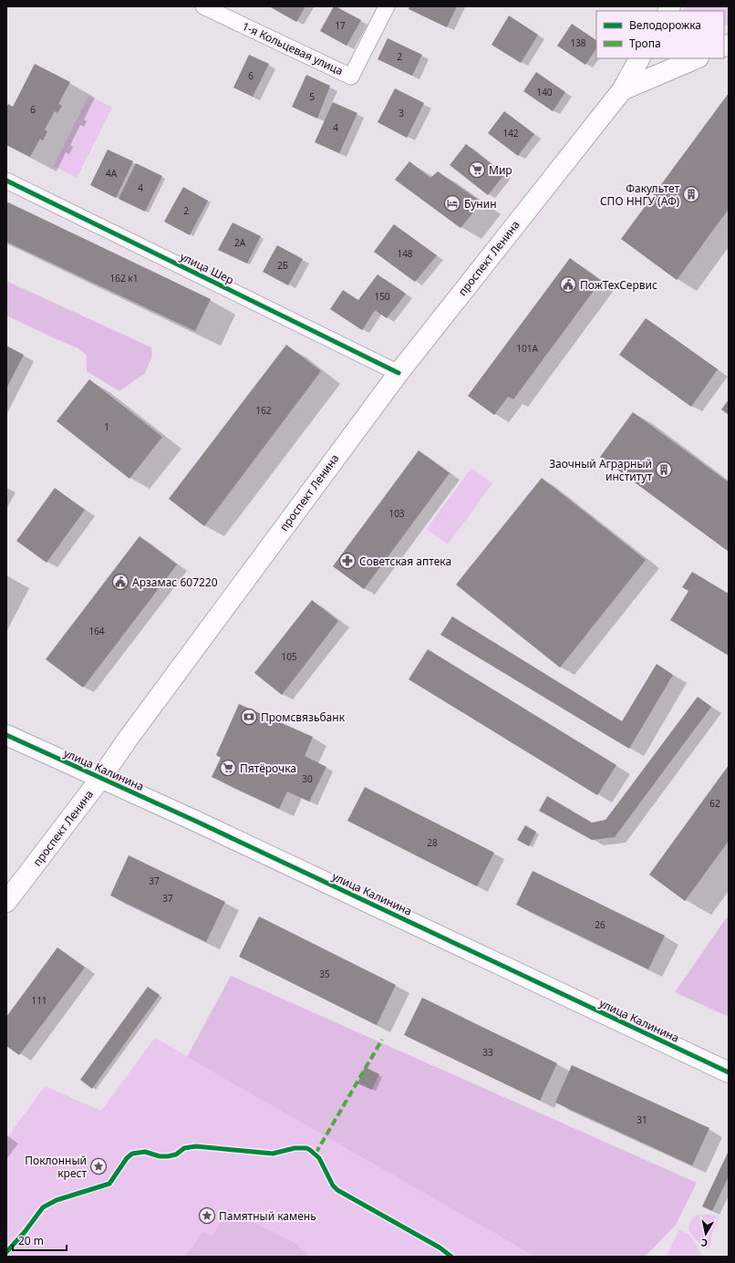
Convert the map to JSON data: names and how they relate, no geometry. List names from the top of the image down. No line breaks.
{"streets":{"main road":["проспект Ленина","улица Калинина"],"street":["1-я Кольцевая улица","улица Шер"]},"crossings":[["проспект Ленина","улица Шер"],["проспект Ленина","улица Калинина"]],"places":{"supermarket":["Мир","Пятёрочка"],"building":["Факультет СПО ННГУ (АФ)","Заочный Аграрный институт"],"hotel":["Бунин"],"public building":["ПожТехСервис","Арзамас 607220"],"pharmacy":["Советская аптека"],"bank":["Промсвязьбанк"],"place":["Поклонный крест","Памятный камень"]},"house_numbers":["17","138","2","6","140","5","6","3","4","142","4А","4","2","2А","148","2Б","162 к1","150","101А","162","1","103","164","105","30","62","28","37","37","26","35","111","33","31"],"legend":["Велодорожка","Тропа"],"scale_bar":"20 m","north":"bottom"}
